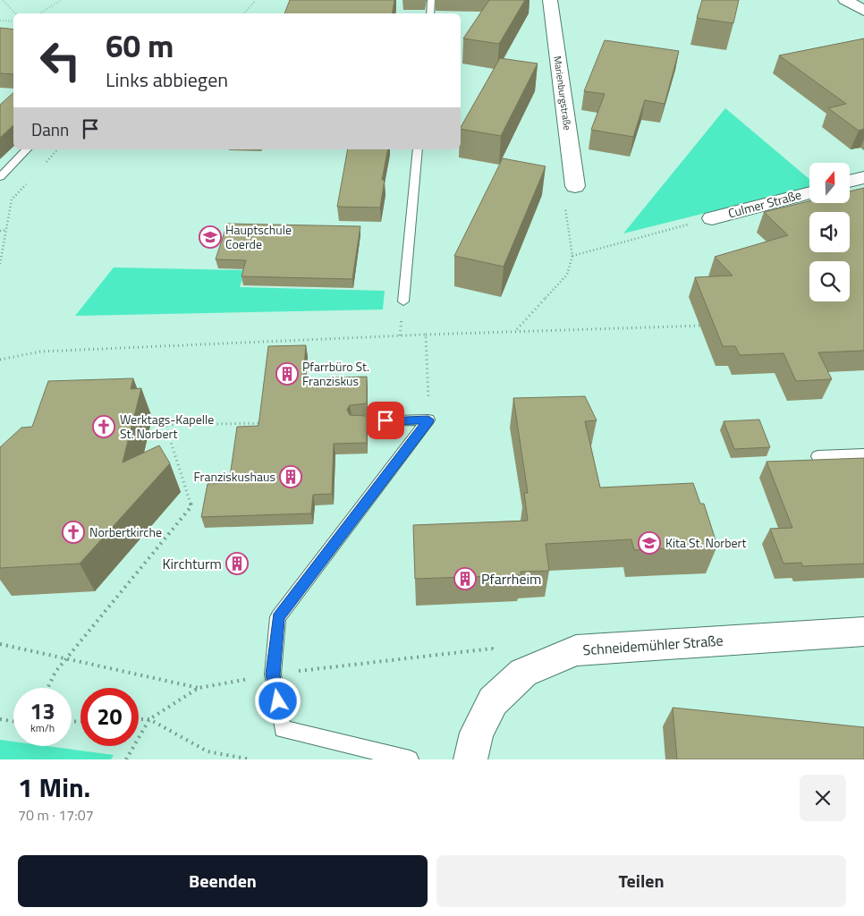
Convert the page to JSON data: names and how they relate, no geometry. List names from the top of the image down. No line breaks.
{"streets":{"street":["Marienburgstraße","Culmer Straße","Schneidemühler Straße"]},"places":{"school or university":["Hauptschule Coerde","Kita St. Norbert"],"building":["Pfarrbüro St. Franziskus","Franziskushaus","Kirchturm","Pfarrheim"],"church":["Werktags-Kapelle St. Norbert","Norbertkirche"]},"north":"top","page":{"turn":["60 m","Links abbiegen"],"then":"Dann","speed":"13 km/h","limit":"20","heading":["1 Min.","70 m · 17:07"],"buttons":["Beenden","Teilen"]}}
